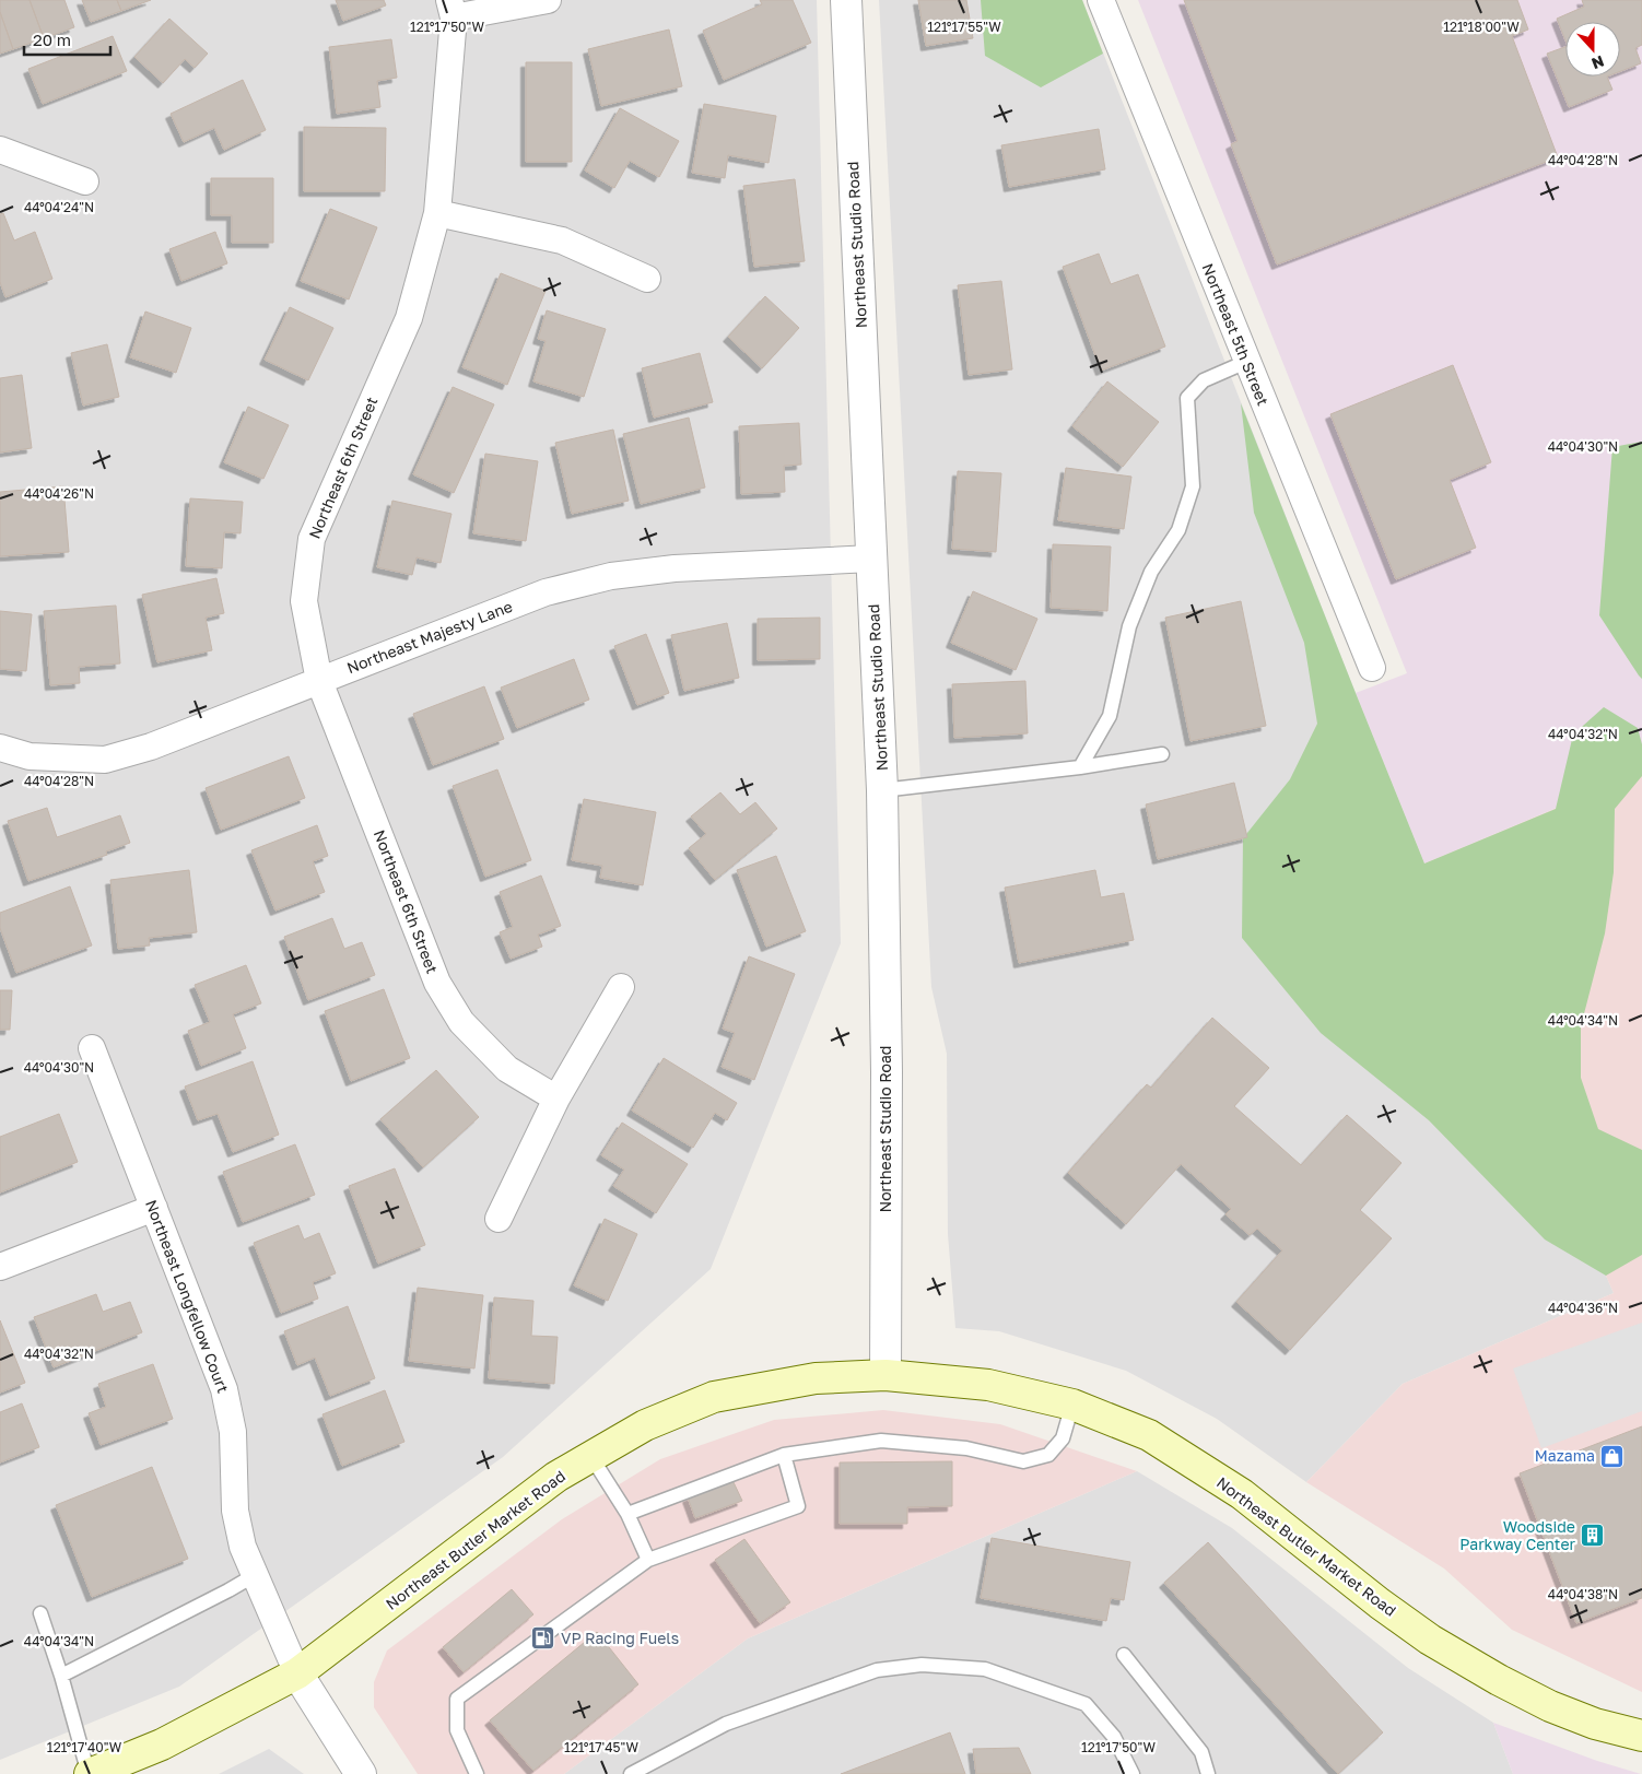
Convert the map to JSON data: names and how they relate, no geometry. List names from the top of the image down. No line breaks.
{"streets":{"main road":["Northeast Butler Market Road"],"street":["Northeast Studio Road","Northeast 5th Street","Northeast 6th Street","Northeast Majesty Lane","Northeast Longfellow Court"]},"crossings":[["Northeast Studio Road","Northeast Majesty Lane"],["Northeast Studio Road","Northeast Butler Market Road"],["Northeast 6th Street","Northeast Majesty Lane"],["Northeast Longfellow Court","Northeast Butler Market Road"]],"places":{"shop":["Mazama"],"building":["Woodside Parkway Center"],"fuel station":["VP Racing Fuels"]},"scale_bar":"20 m","north":"bottom","coordinates":["121°17'50\"W","121°17'55\"W","121°18'00\"W","44°04'28\"N","44°04'24\"N","44°04'30\"N","44°04'26\"N","44°04'32\"N","44°04'34\"N","44°04'36\"N","44°04'38\"N","121°17'40\"W","121°17'45\"W"]}
